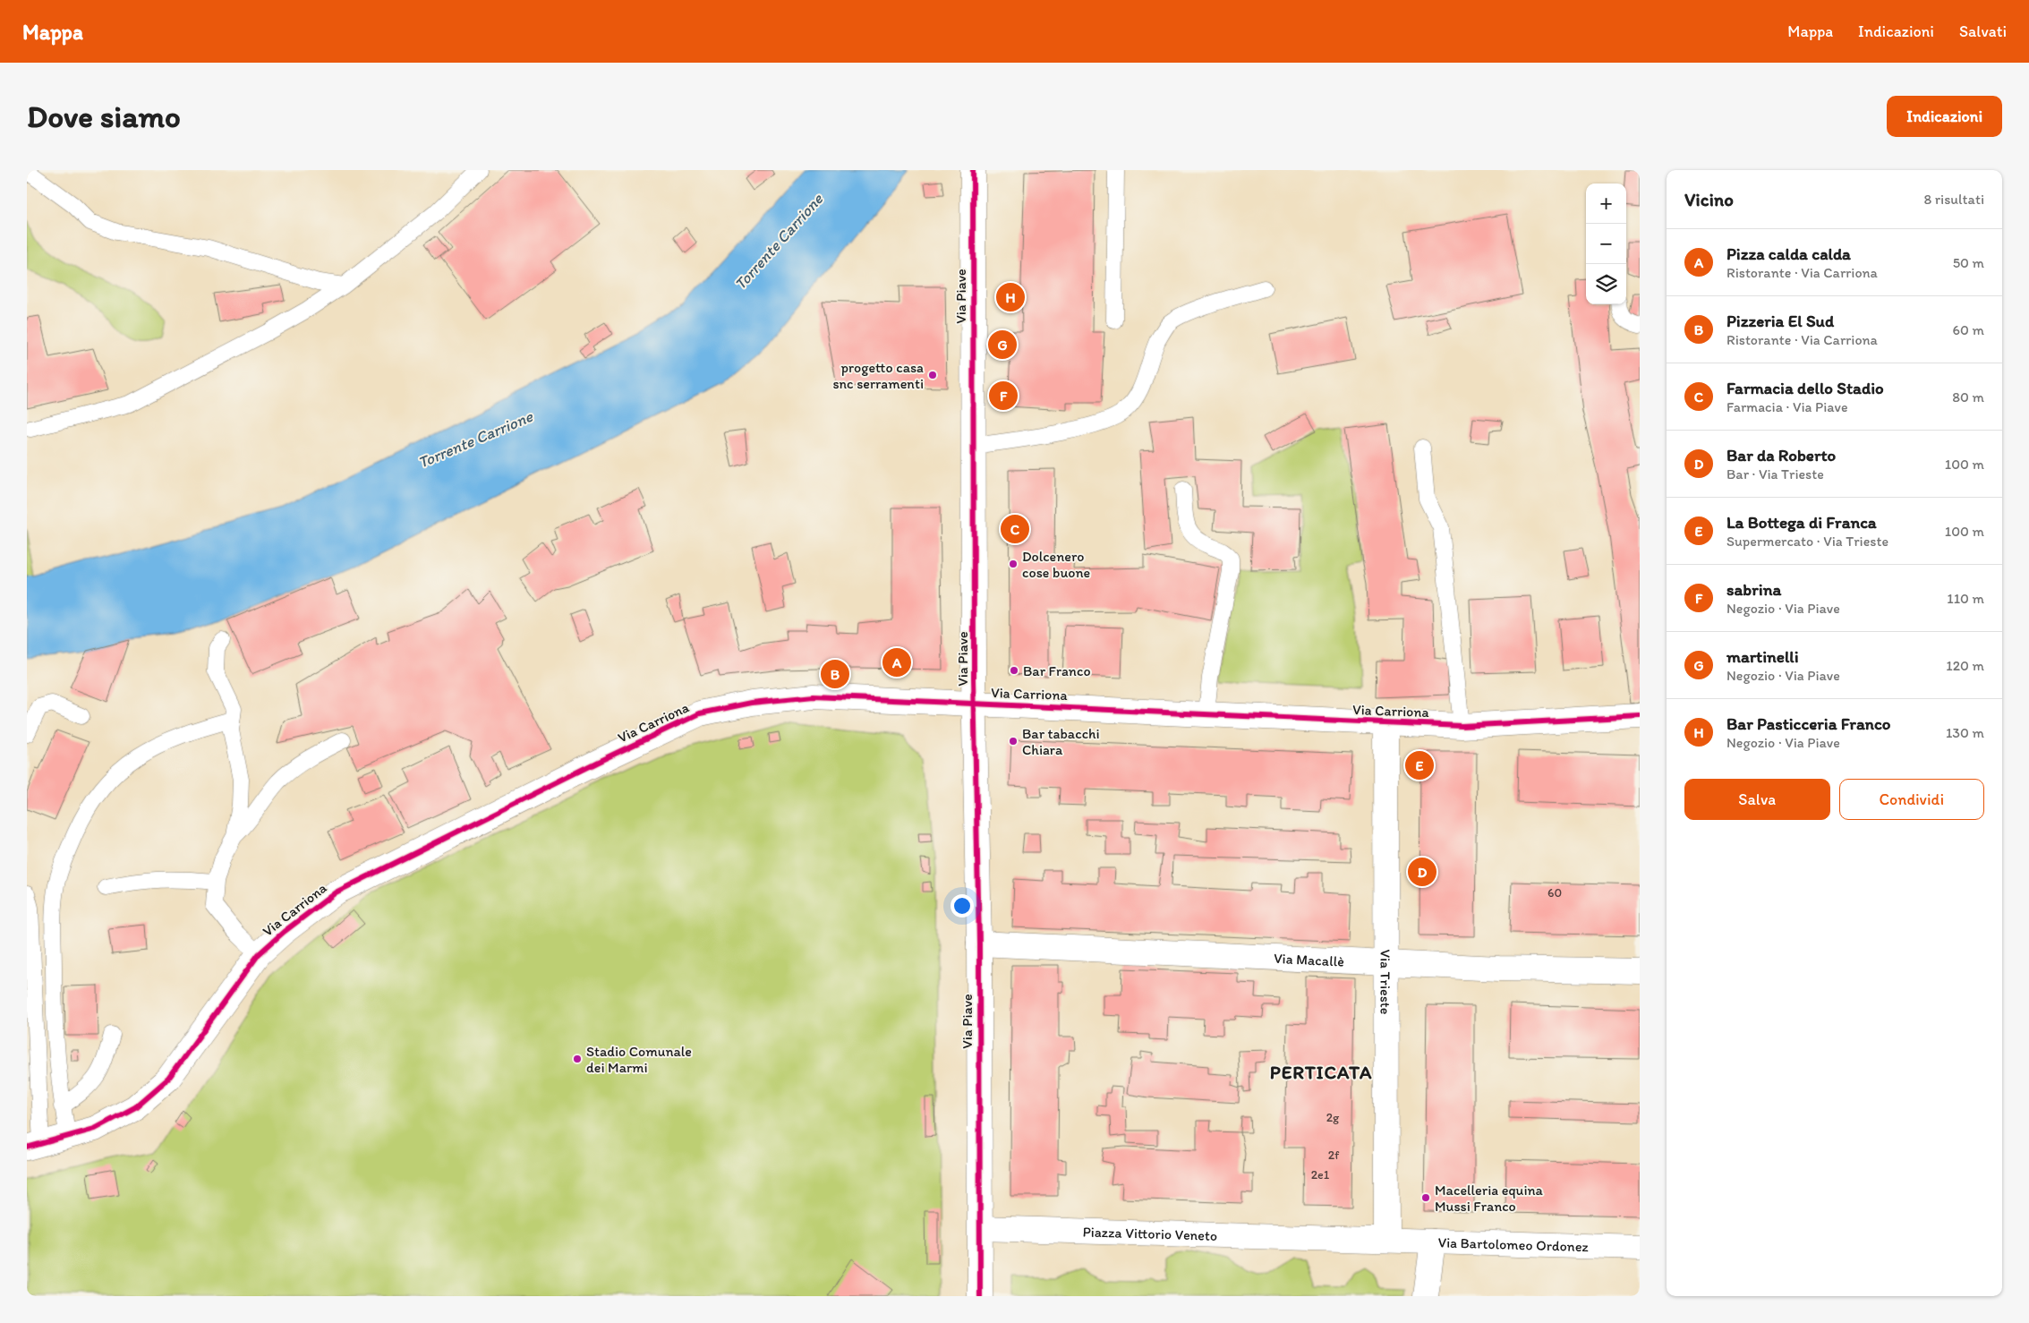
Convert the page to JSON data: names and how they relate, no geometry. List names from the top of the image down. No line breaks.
{"streets":{"street":["Via Piave","Via Carriona","Via Macallè","Via Trieste","Piazza Vittorio Veneto","Via Bartolomeo Ordonez"]},"crossings":[["Via Piave","Via Carriona"],["Via Piave","Via Macallè"],["Via Piave","Piazza Vittorio Veneto"],["Via Carriona","Via Trieste"],["Via Macallè","Via Trieste"],["Via Trieste","Piazza Vittorio Veneto"],["Via Trieste","Via Bartolomeo Ordonez"],["Piazza Vittorio Veneto","Via Bartolomeo Ordonez"]],"districts":["PERTICATA"],"water":["Torrente Carrione"],"places":["progetto casa snc serramenti","Dolcenero cose buone","Bar Franco","Bar tabacchi Chiara","Stadio Comunale dei Marmi","Macelleria equina Mussi Franco"],"house_numbers":["60","2g","2f","2e1"],"page":{"header":"Mappa","nav":["Mappa","Indicazioni","Salvati"],"buttons":["Indicazioni",["Salva","Condividi"]],"title":"Dove siamo","heading":["Vicino","8 risultati"],"map_buttons":["+","−"],"list":[{"mark":"A","name":"Pizza calda calda","note":"Ristorante · Via Carriona","value":"50 m"},{"mark":"B","name":"Pizzeria El Sud","note":"Ristorante · Via Carriona","value":"60 m"},{"mark":"C","name":"Farmacia dello Stadio","note":"Farmacia · Via Piave","value":"80 m"},{"mark":"D","name":"Bar da Roberto","note":"Bar · Via Trieste","value":"100 m"},{"mark":"E","name":"La Bottega di Franca","note":"Supermercato · Via Trieste","value":"100 m"},{"mark":"F","name":"sabrina","note":"Negozio · Via Piave","value":"110 m"},{"mark":"G","name":"martinelli","note":"Negozio · Via Piave","value":"120 m"},{"mark":"H","name":"Bar Pasticceria Franco","note":"Negozio · Via Piave","value":"130 m"}],"pins":["H","G","F","C","A","B","E","D"]}}
